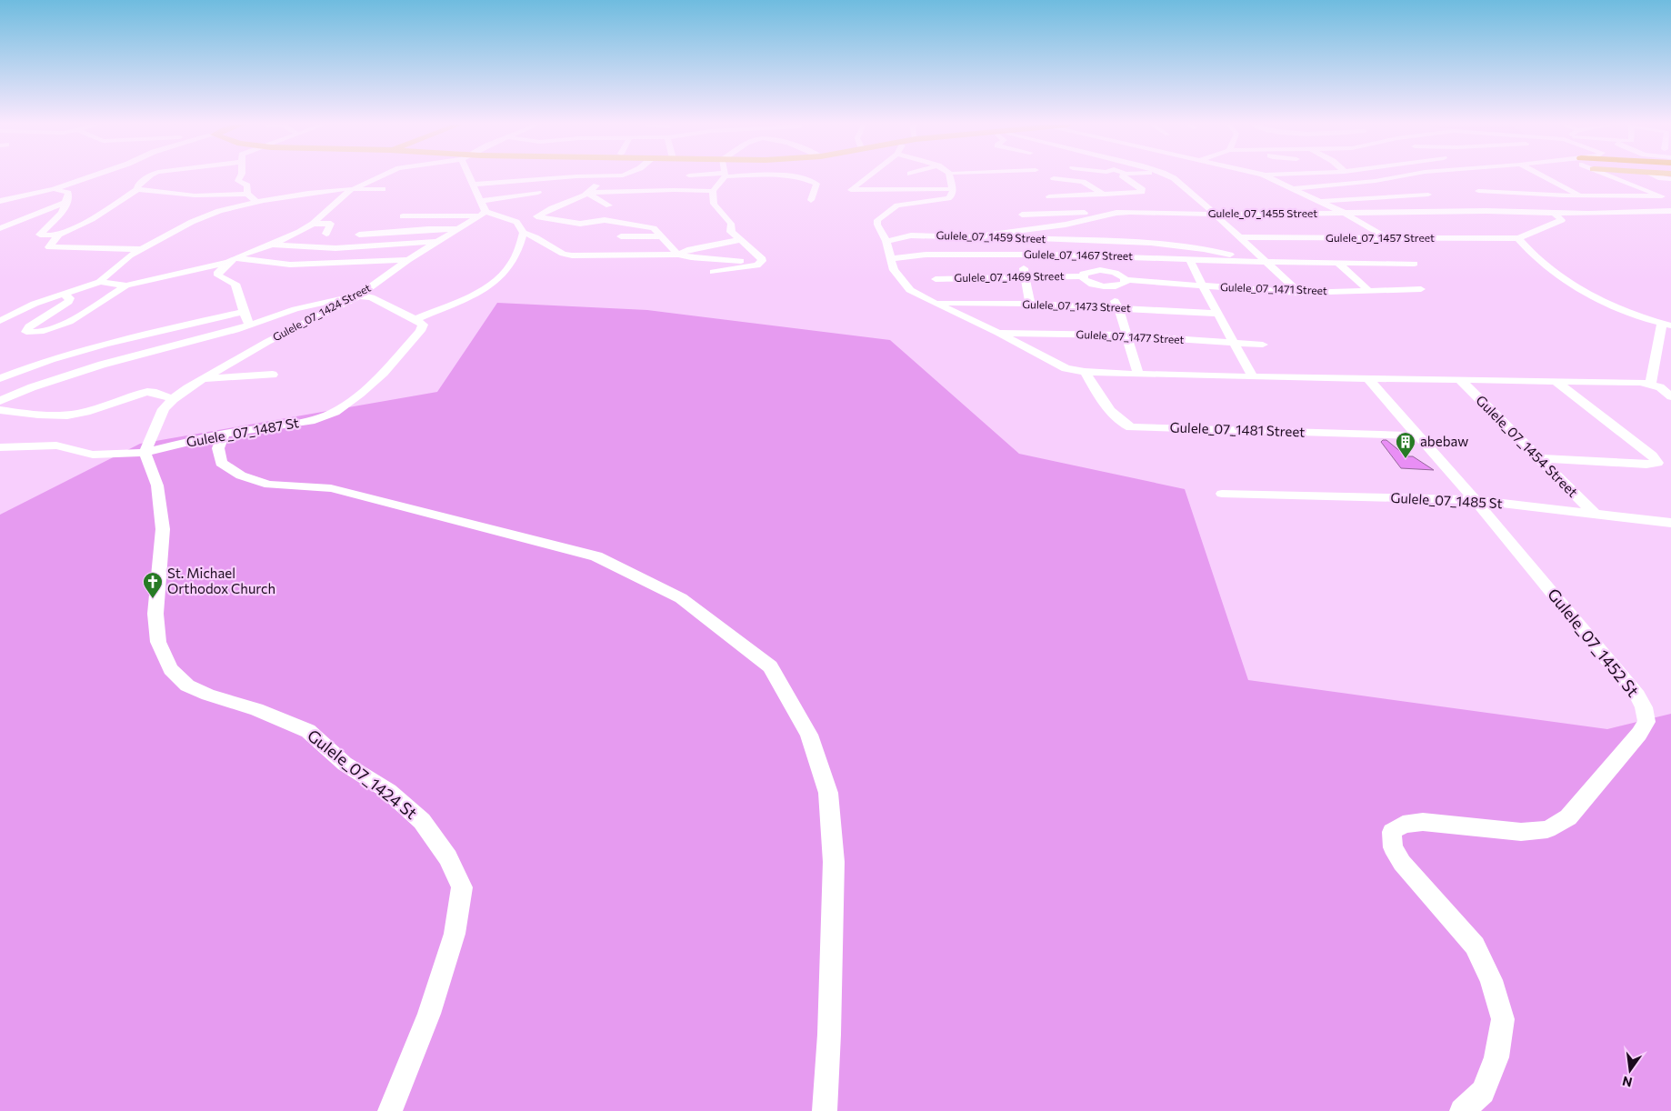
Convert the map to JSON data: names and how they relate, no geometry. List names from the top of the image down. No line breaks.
{"streets":{"street":["Gulele_07_1455 Street","Gulele_07_1459 Street","Gulele_07_1457 Street","Gulele_07_1467 Street","Gulele_07_1469 Street","Gulele_07_1471 Street","Gulele_07_1473 Street","Gulele_07_1424 Street","Gulele_07_1477 Street","Gulele_07_1481 Street","Gulele _07_1487 St","Gulele_07_1454 Street","Gulele_07_1485 St","Gulele_07_1452 St","Gulele_07_1424 St"]},"crossings":[["Gulele_07_1455 Street","Gulele_07_1459 Street"],["Gulele_07_1459 Street","Gulele_07_1467 Street"],["Gulele_07_1424 Street","Gulele _07_1487 St"],["Gulele_07_1424 Street","Gulele_07_1424 St"],["Gulele _07_1487 St","Gulele_07_1424 St"],["Gulele_07_1454 Street","Gulele_07_1485 St"],["Gulele_07_1485 St","Gulele_07_1452 St"]],"places":{"building":["abebaw"],"church":["St. Michael Orthodox Church"]},"north":"bottom"}
